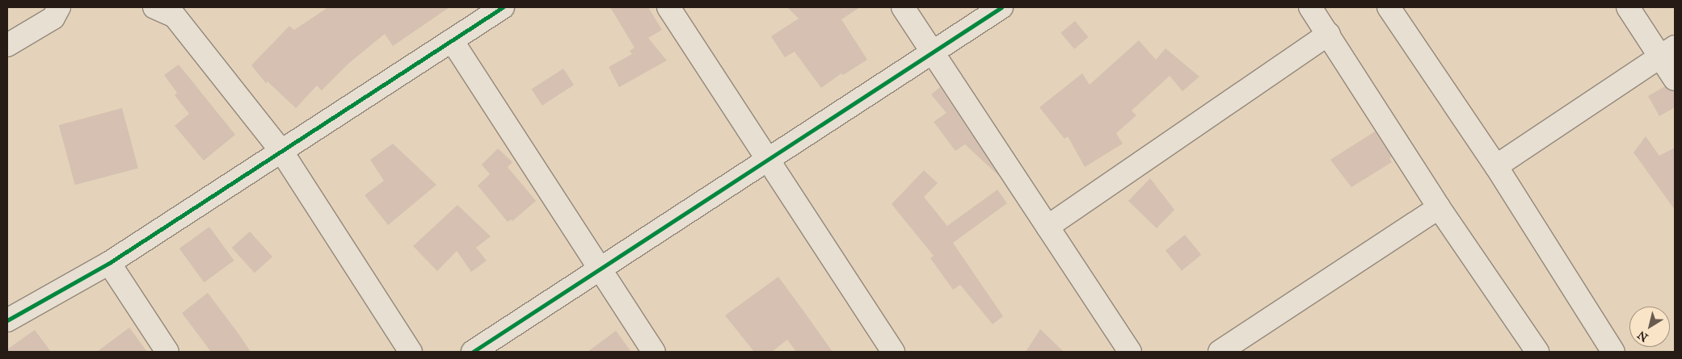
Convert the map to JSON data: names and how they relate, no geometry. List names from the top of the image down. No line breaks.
{"north":"bottom left"}
